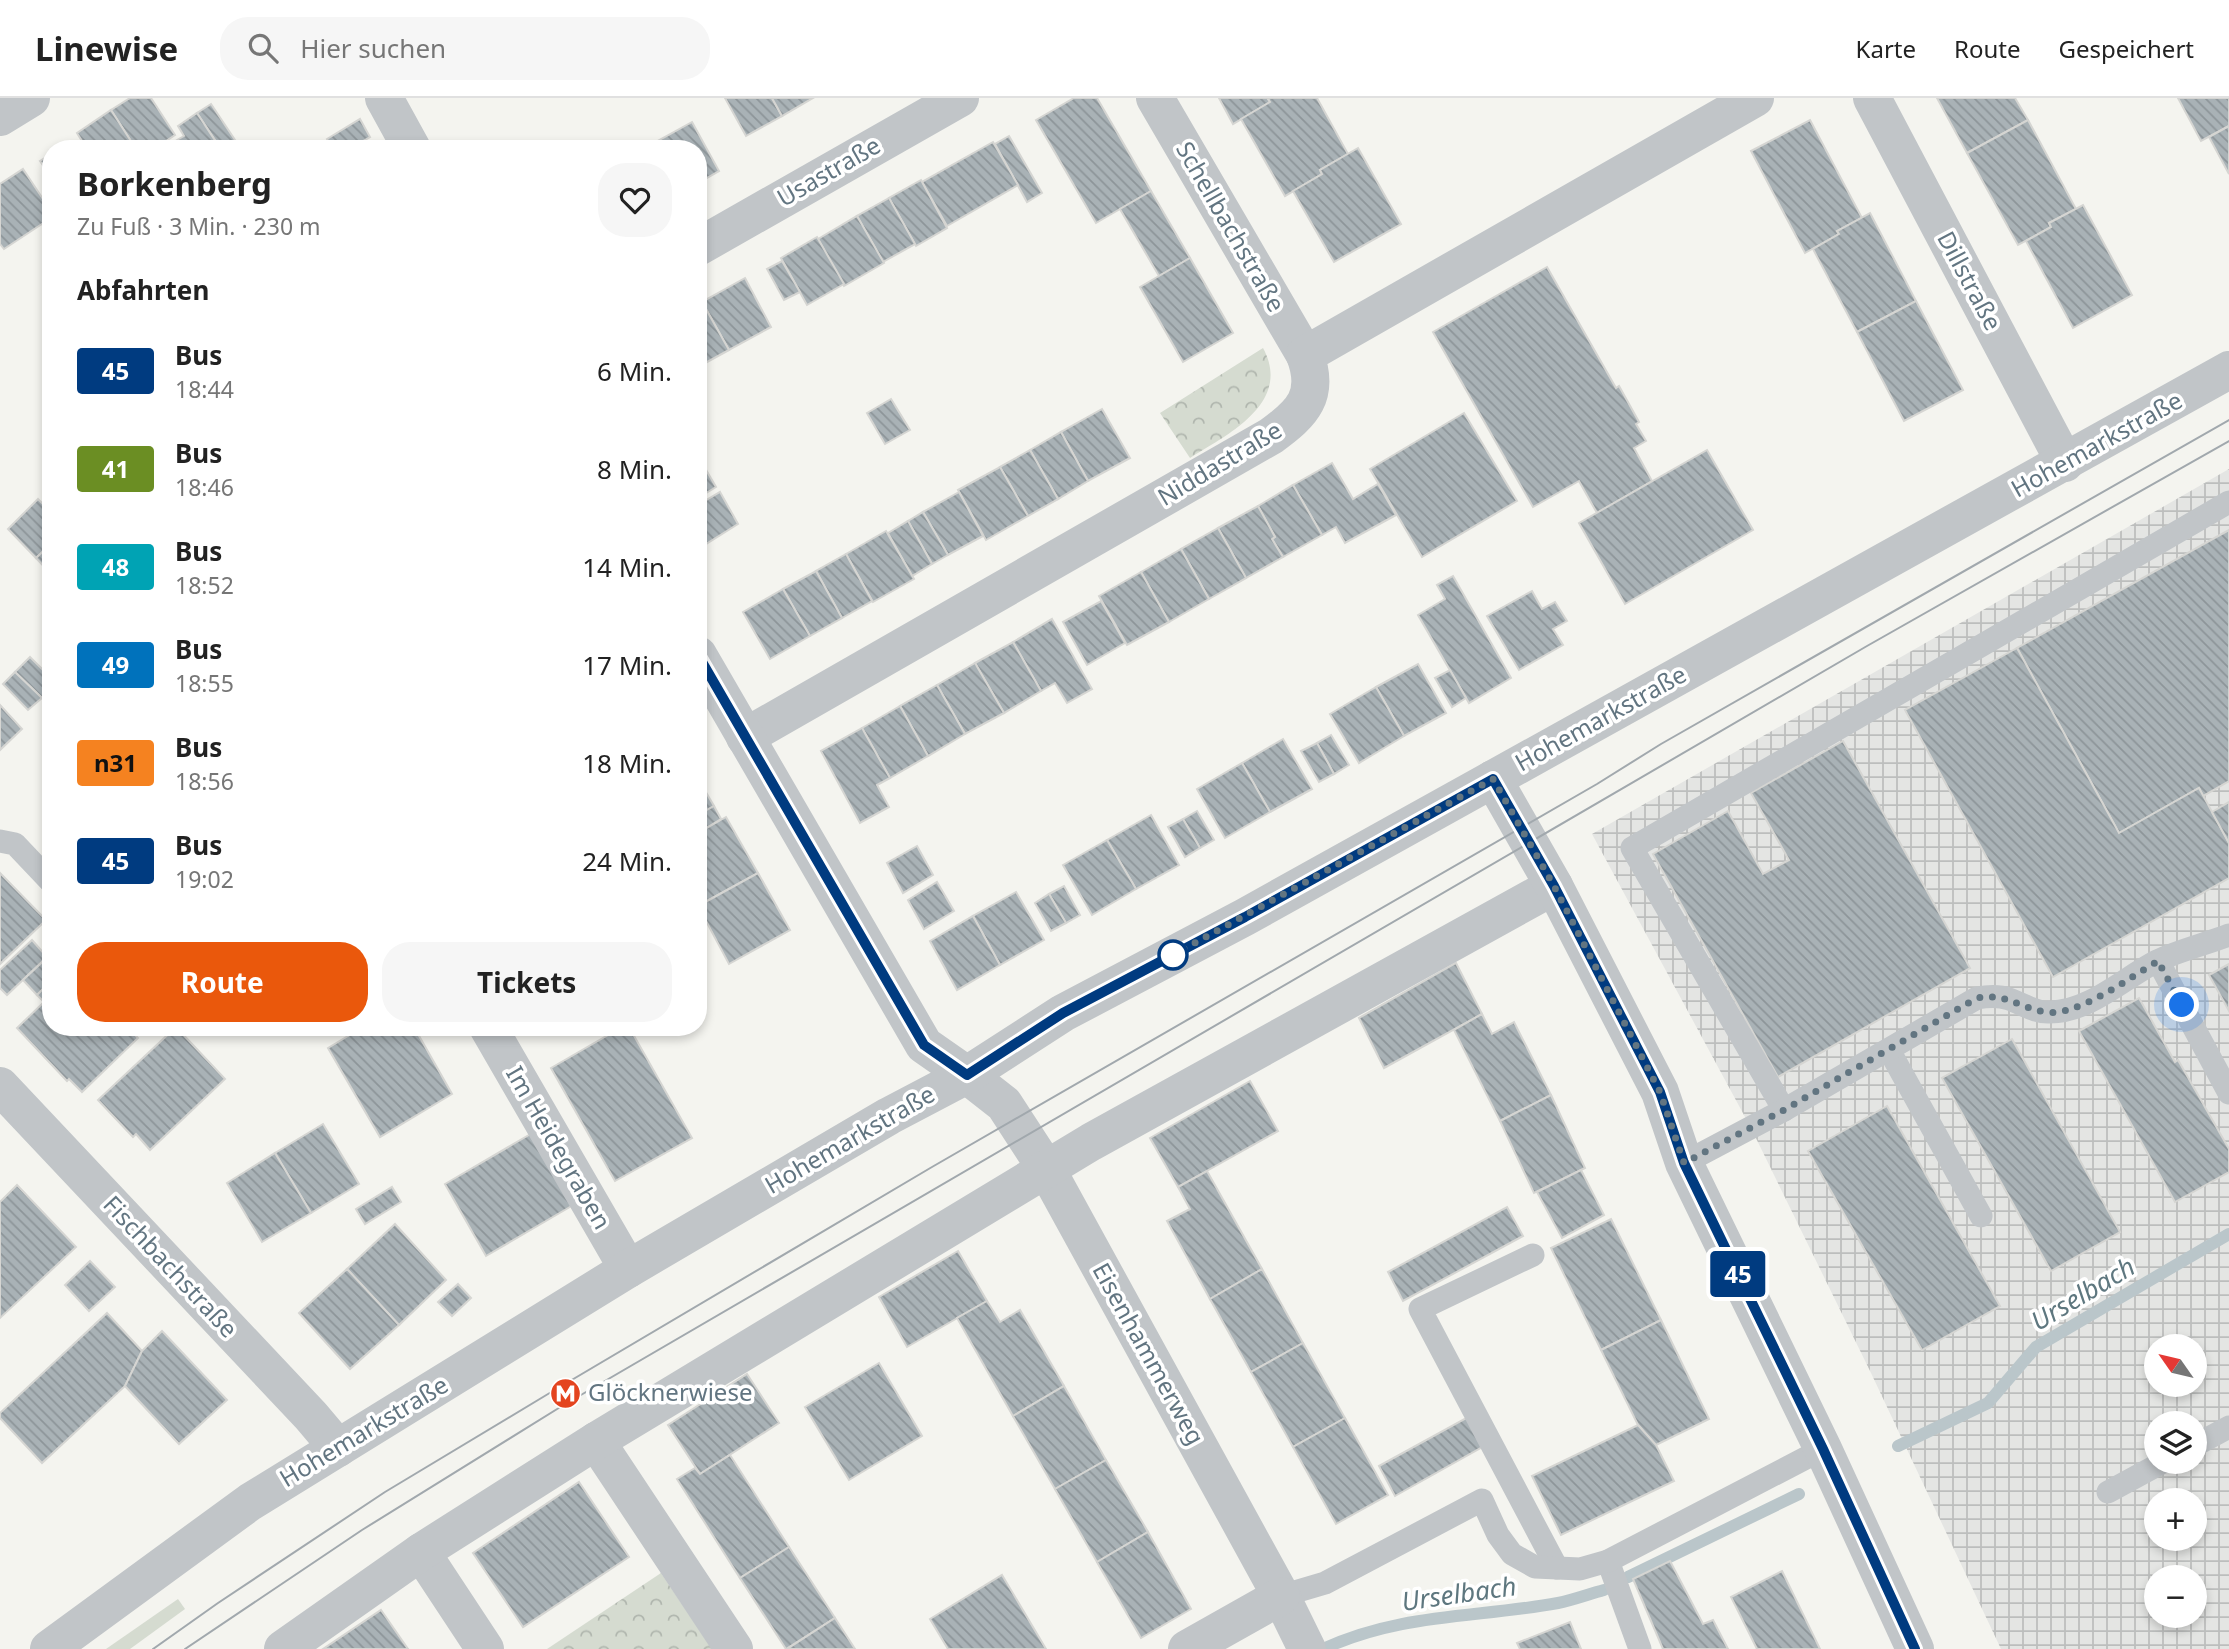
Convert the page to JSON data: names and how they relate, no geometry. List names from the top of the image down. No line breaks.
{"streets":{"street":["Usastraße","Schellbachstraße","Dillstraße","Hohemarkstraße","Niddastraße","Im Heidegraben","Fischbachstraße","Eisenhammerweg"]},"crossings":[["Schellbachstraße","Niddastraße"],["Dillstraße","Hohemarkstraße"],["Hohemarkstraße","Im Heidegraben"],["Hohemarkstraße","Fischbachstraße"],["Hohemarkstraße","Eisenhammerweg"]],"water":["Urselbach"],"places":{"metro station":["Glöcknerwiese"]},"lines":["bus line 45"],"north":"top left","page":{"header":"Linewise","search":"Hier suchen","nav":["Karte","Route","Gespeichert"],"on_map":"45","heading":[["Borkenberg","Zu Fuß · 3 Min. · 230 m"],"Abfahrten"],"list":[{"mark":"45","name":"Bus","note":"18:44","value":"6 Min."},{"mark":"41","name":"Bus","note":"18:46","value":"8 Min."},{"mark":"48","name":"Bus","note":"18:52","value":"14 Min."},{"mark":"49","name":"Bus","note":"18:55","value":"17 Min."},{"mark":"n31","name":"Bus","note":"18:56","value":"18 Min."},{"mark":"45","name":"Bus","note":"19:02","value":"24 Min."}],"buttons":["Route","Tickets"],"map_buttons":["+","−"]}}
